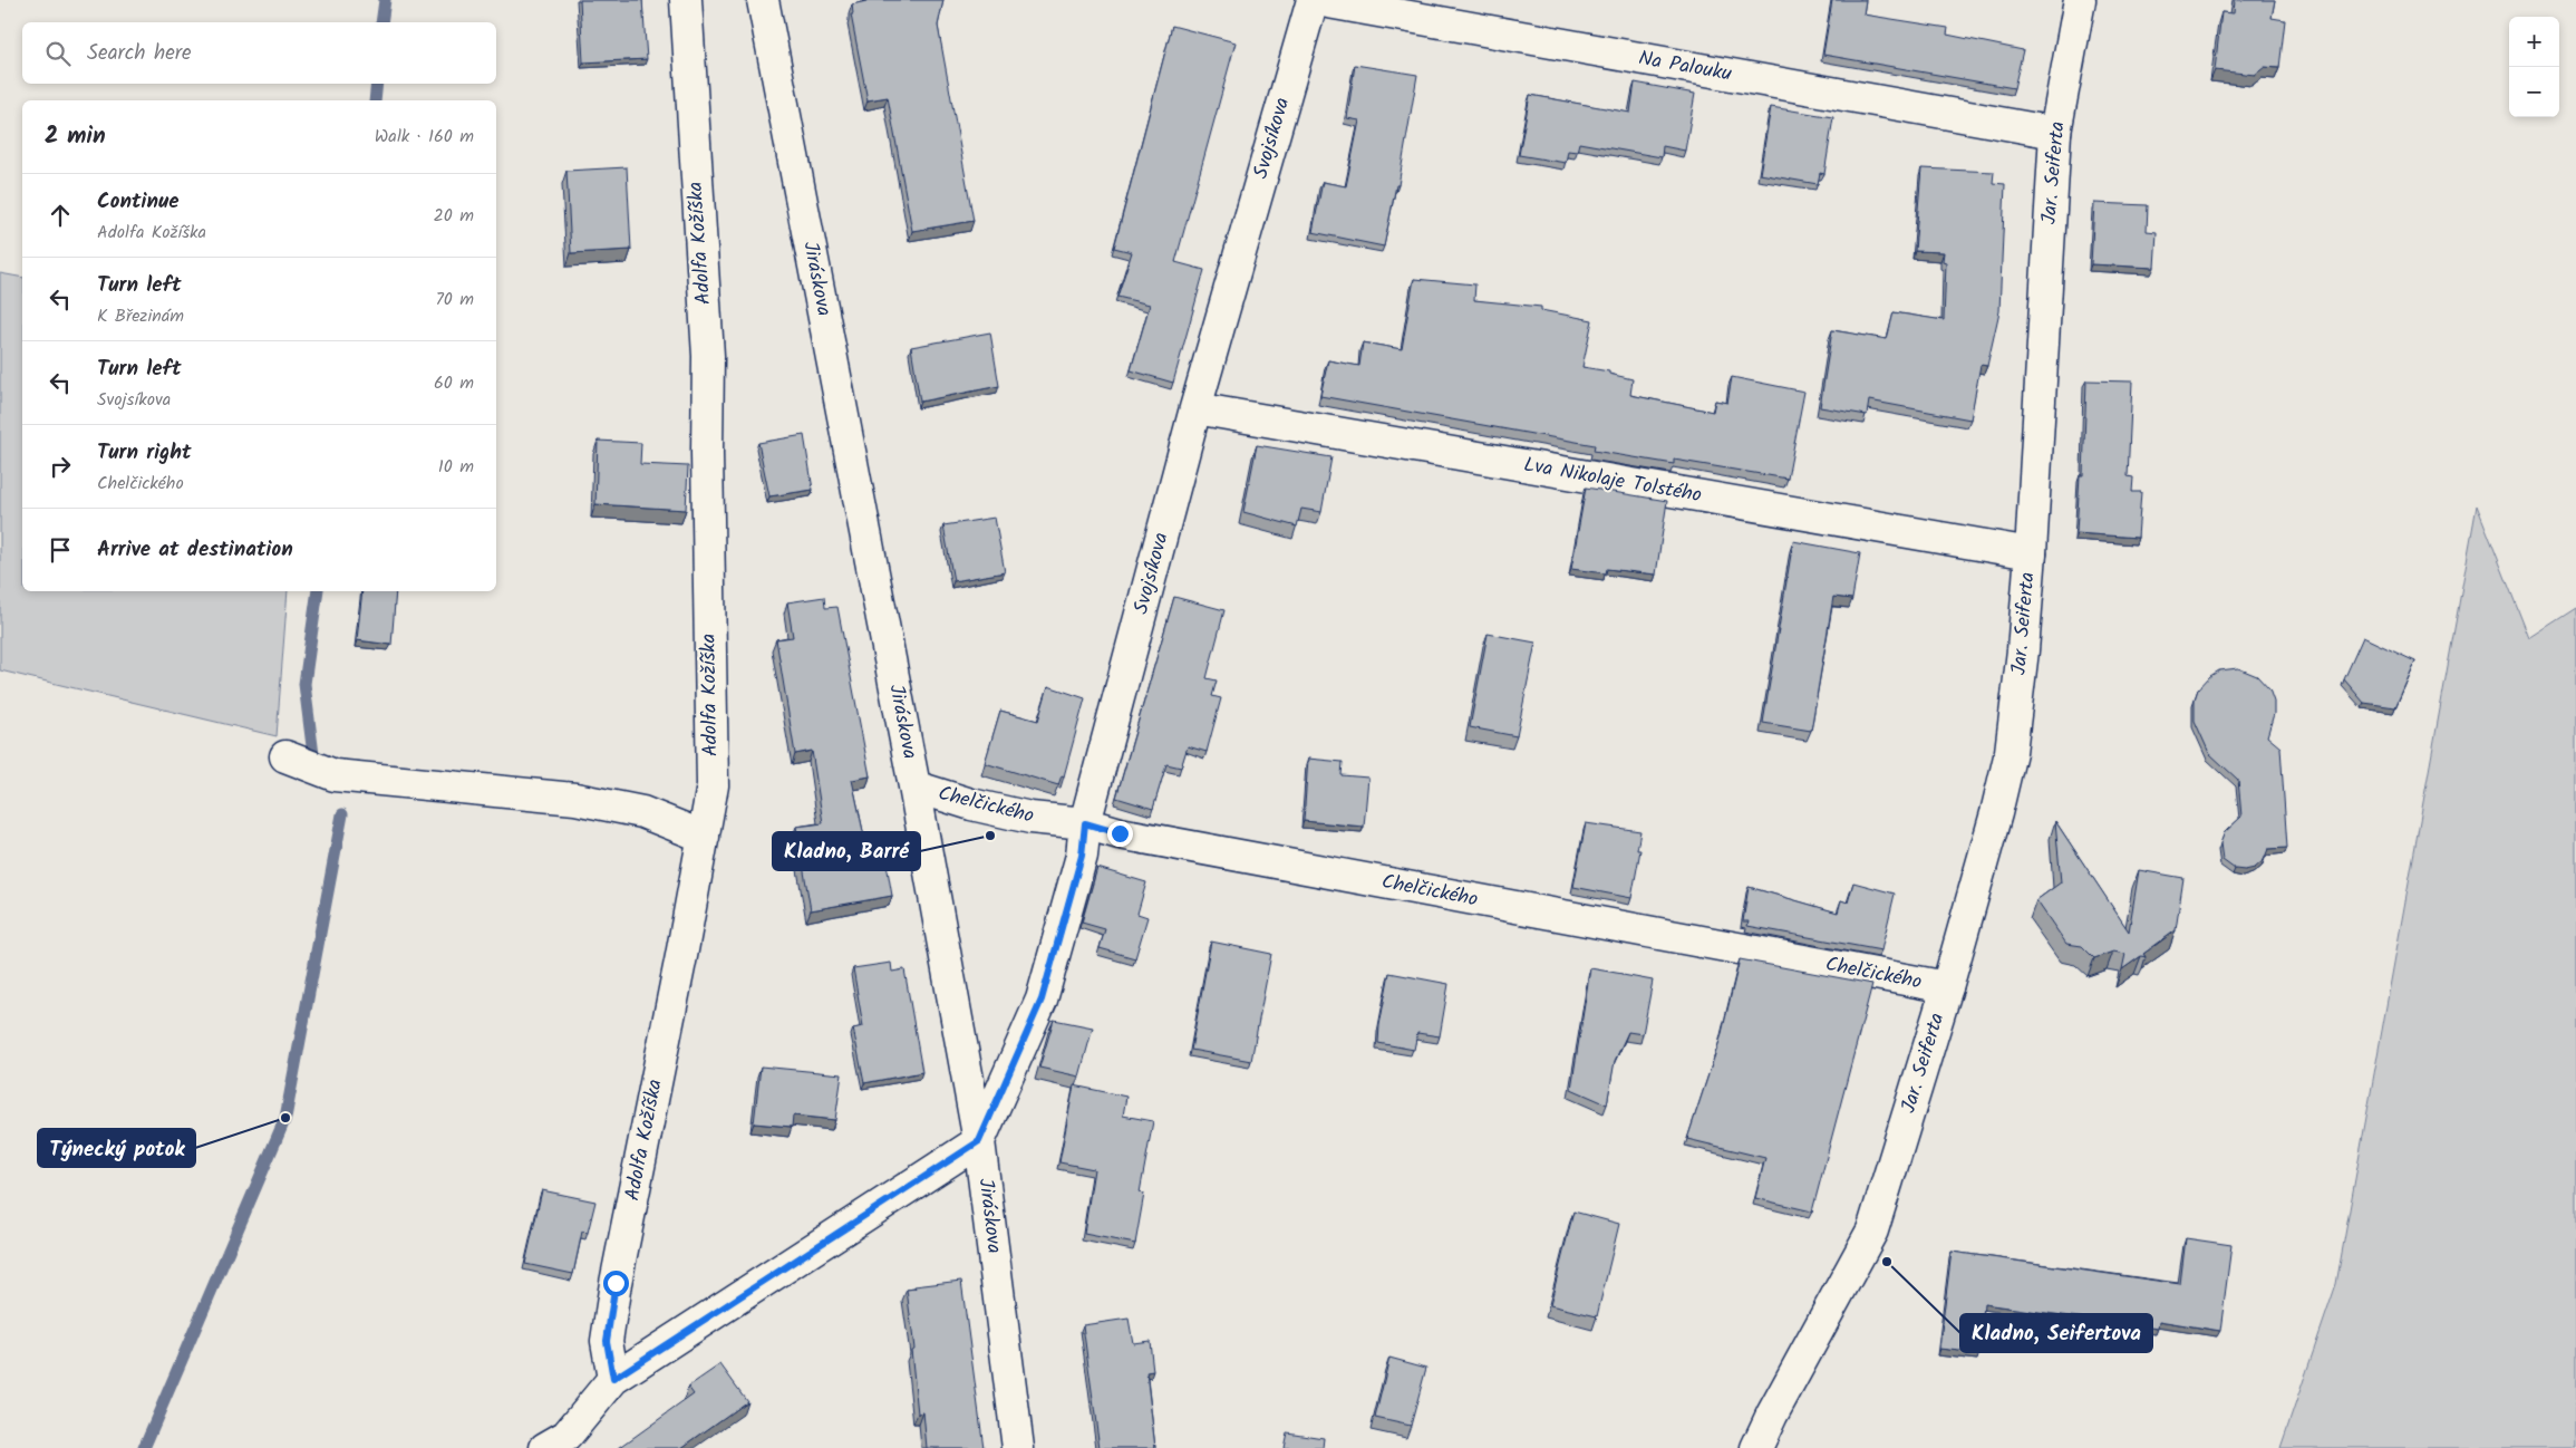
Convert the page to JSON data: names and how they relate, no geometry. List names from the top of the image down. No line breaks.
{"streets":{"street":["Na Palouku","Svojsíkova","Jar. Seiferta","Adolfa Kožíška","Jiráskova","Lva Nikolaje Tolstého","Chelčického"]},"crossings":[["Na Palouku","Svojsíkova"],["Na Palouku","Jar. Seiferta"],["Svojsíkova","Jiráskova"],["Svojsíkova","Lva Nikolaje Tolstého"],["Svojsíkova","Chelčického"],["Jar. Seiferta","Lva Nikolaje Tolstého"],["Jar. Seiferta","Chelčického"],["Jiráskova","Chelčického"]],"places":["Kladno, Barré","Týnecký potok","Kladno, Seifertova"],"page":{"map_buttons":["+","−"],"search":"Search here","heading":["2 min","Walk · 160 m"],"list":[["Continue","Adolfa Kožíška","20 m"],["Turn left","K Březinám","70 m"],["Turn left","Svojsíkova","60 m"],["Turn right","Chelčického","10 m"],"Arrive at destination"]}}
